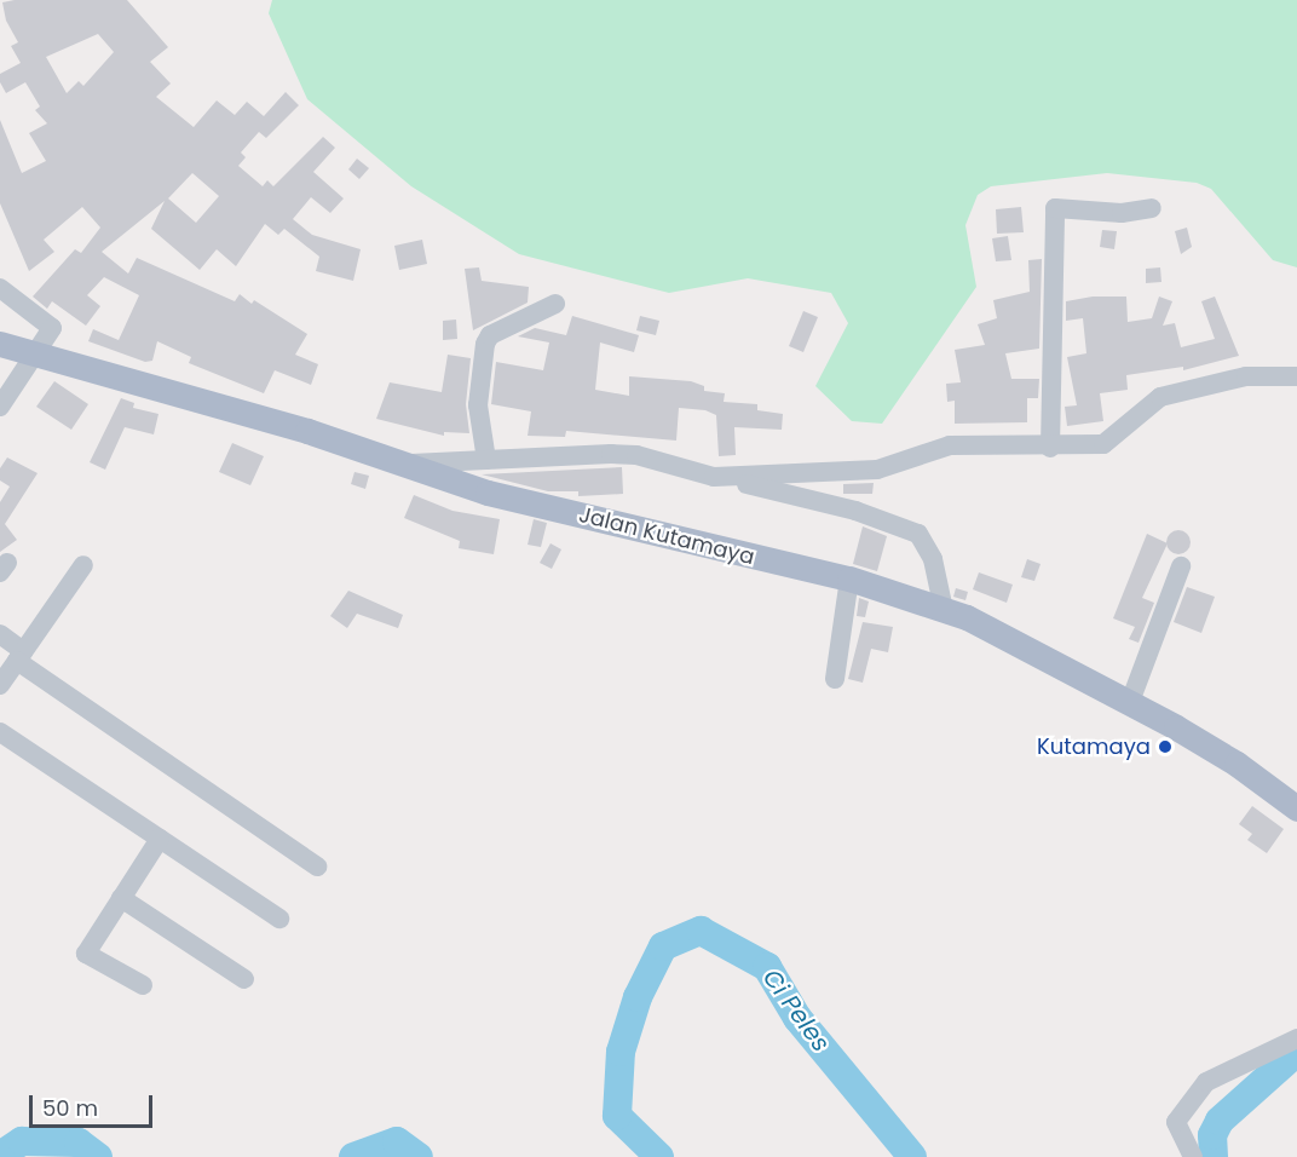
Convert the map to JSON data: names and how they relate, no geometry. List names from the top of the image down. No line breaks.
{"streets":{"main road":["Jalan Kutamaya"]},"water":["Ci Peles"],"places":["Kutamaya"],"scale_bar":"50 m"}
